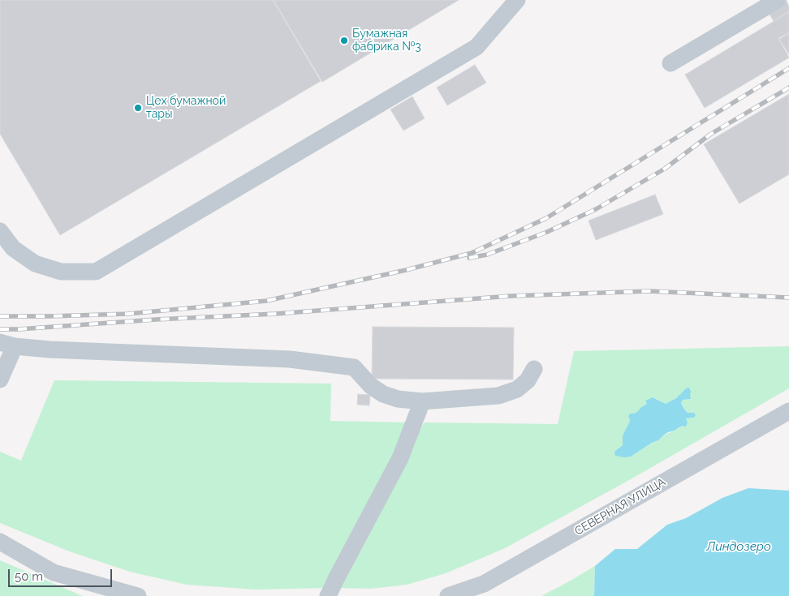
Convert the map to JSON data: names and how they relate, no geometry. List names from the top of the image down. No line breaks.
{"streets":{"street":["СЕВЕРНАЯ УЛИЦА"]},"water":["Линдозеро"],"places":["Бумажная фабрика №3","Цех бумажной тары"],"scale_bar":"50 m"}
